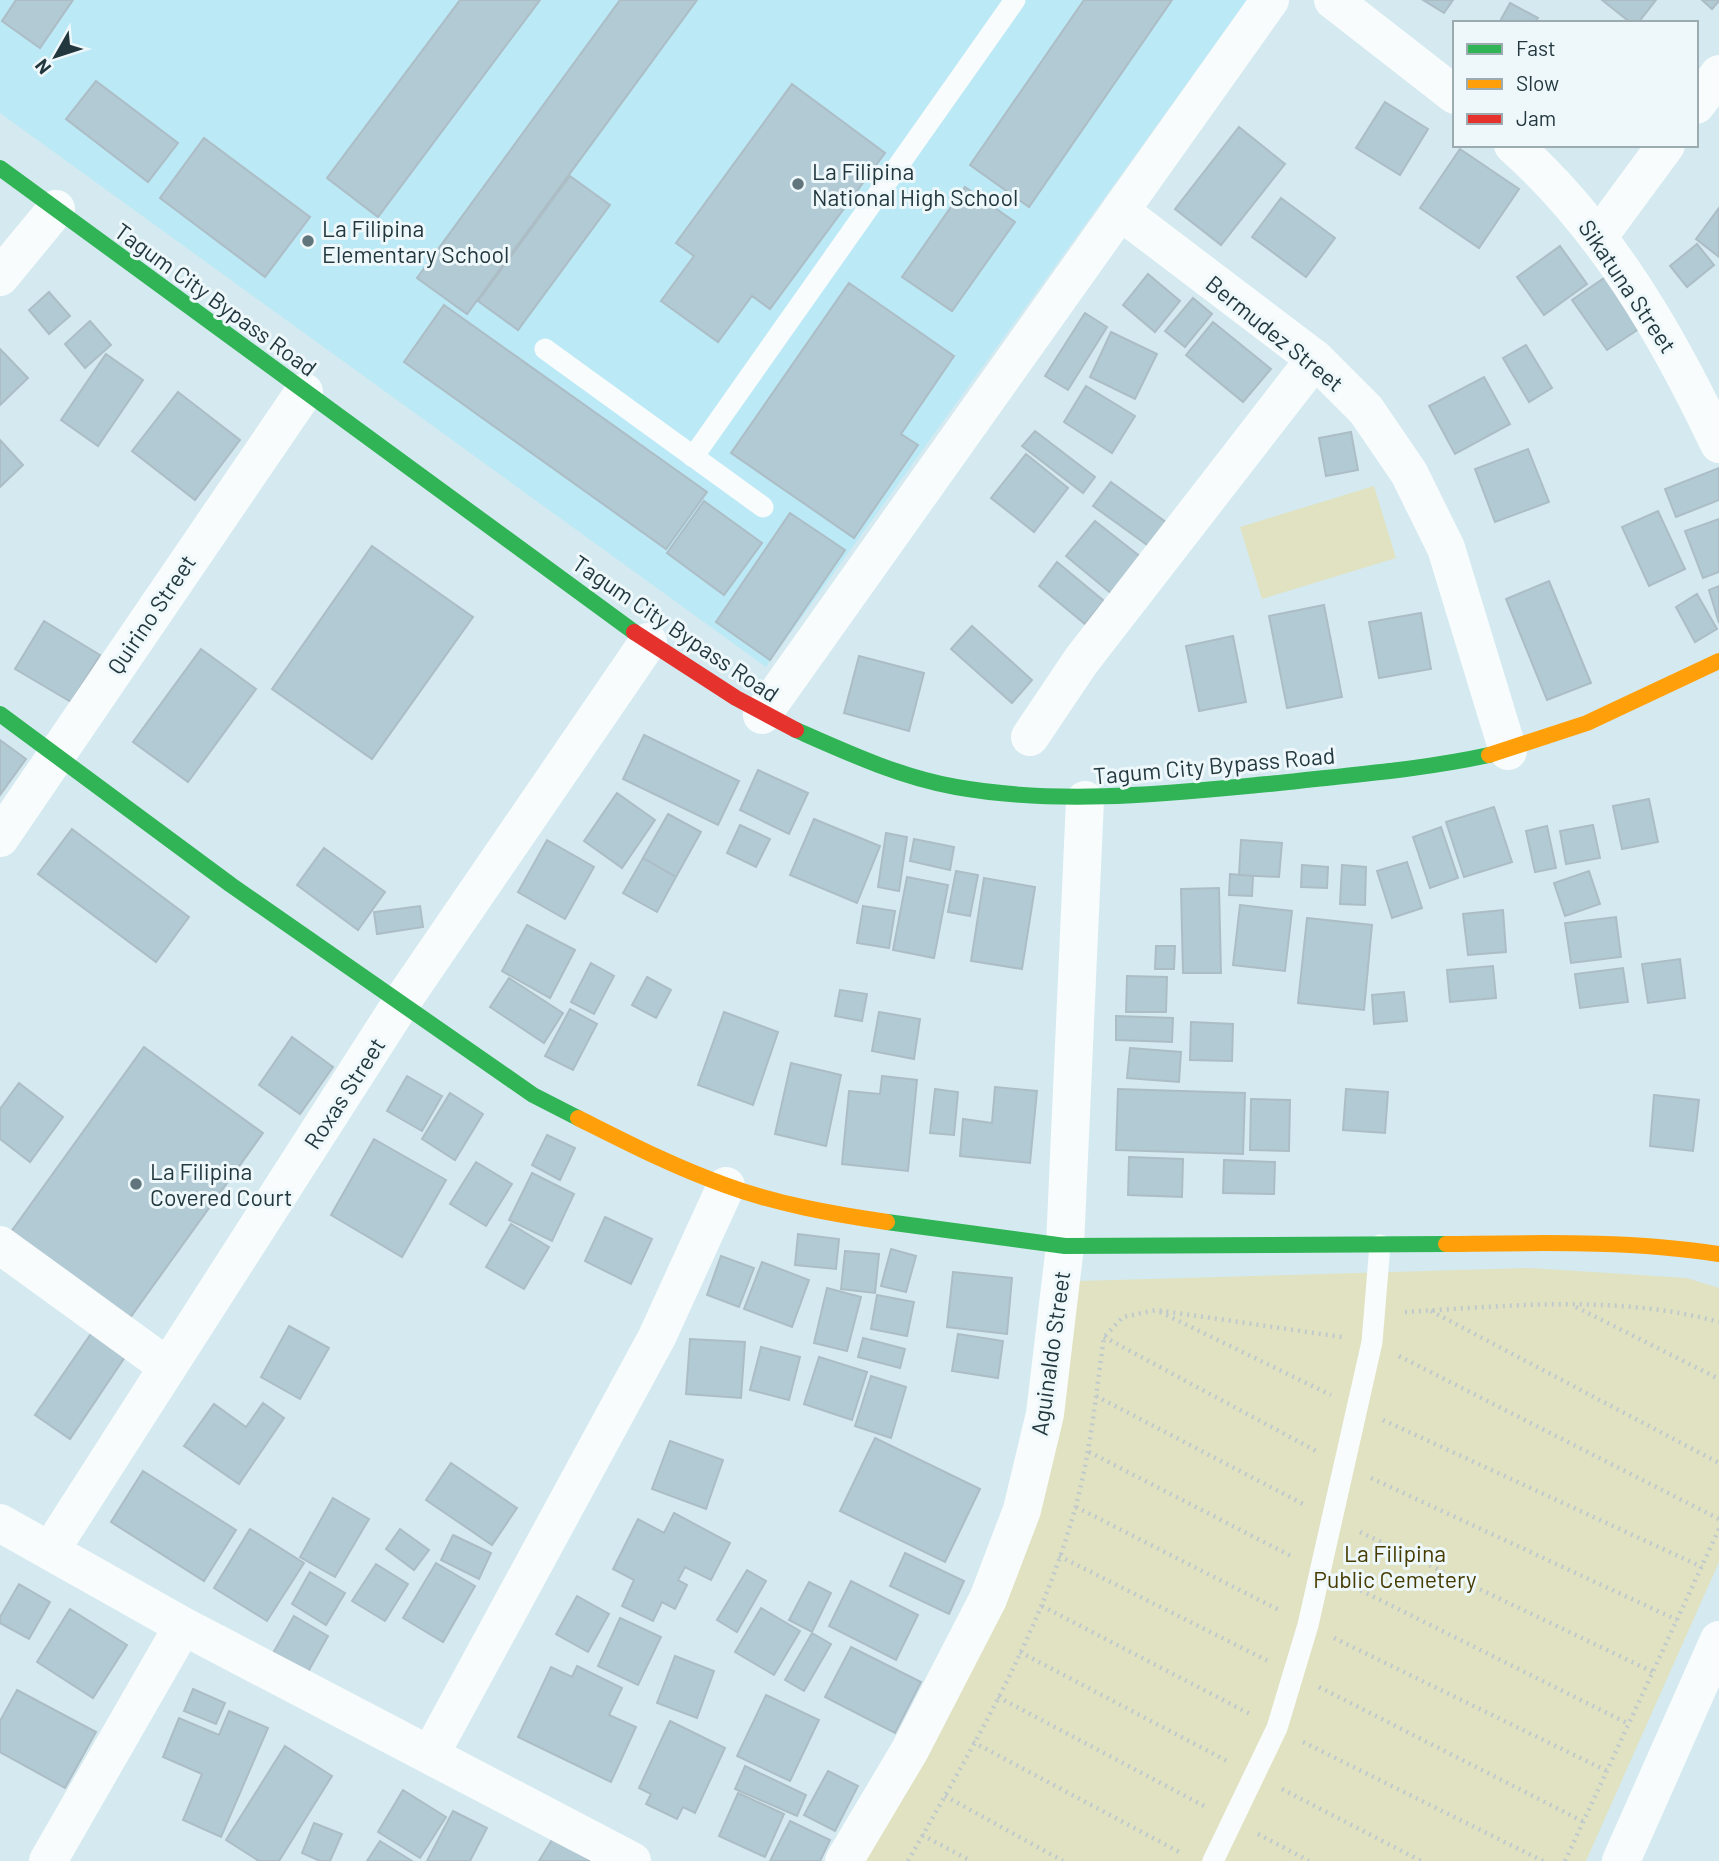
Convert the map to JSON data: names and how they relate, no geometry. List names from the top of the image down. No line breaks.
{"streets":{"main road":["Tagum City Bypass Road"],"street":["Sikatuna Street","Bermudez Street","Quirino Street","Roxas Street","Aguinaldo Street"]},"crossings":[["Tagum City Bypass Road","Bermudez Street"],["Tagum City Bypass Road","Quirino Street"],["Tagum City Bypass Road","Roxas Street"],["Tagum City Bypass Road","Aguinaldo Street"]],"parks":["La Filipina Public Cemetery"],"places":["La Filipina National High School","La Filipina Elementary School","La Filipina Covered Court"],"legend":["Fast","Slow","Jam"],"north":"bottom left"}
